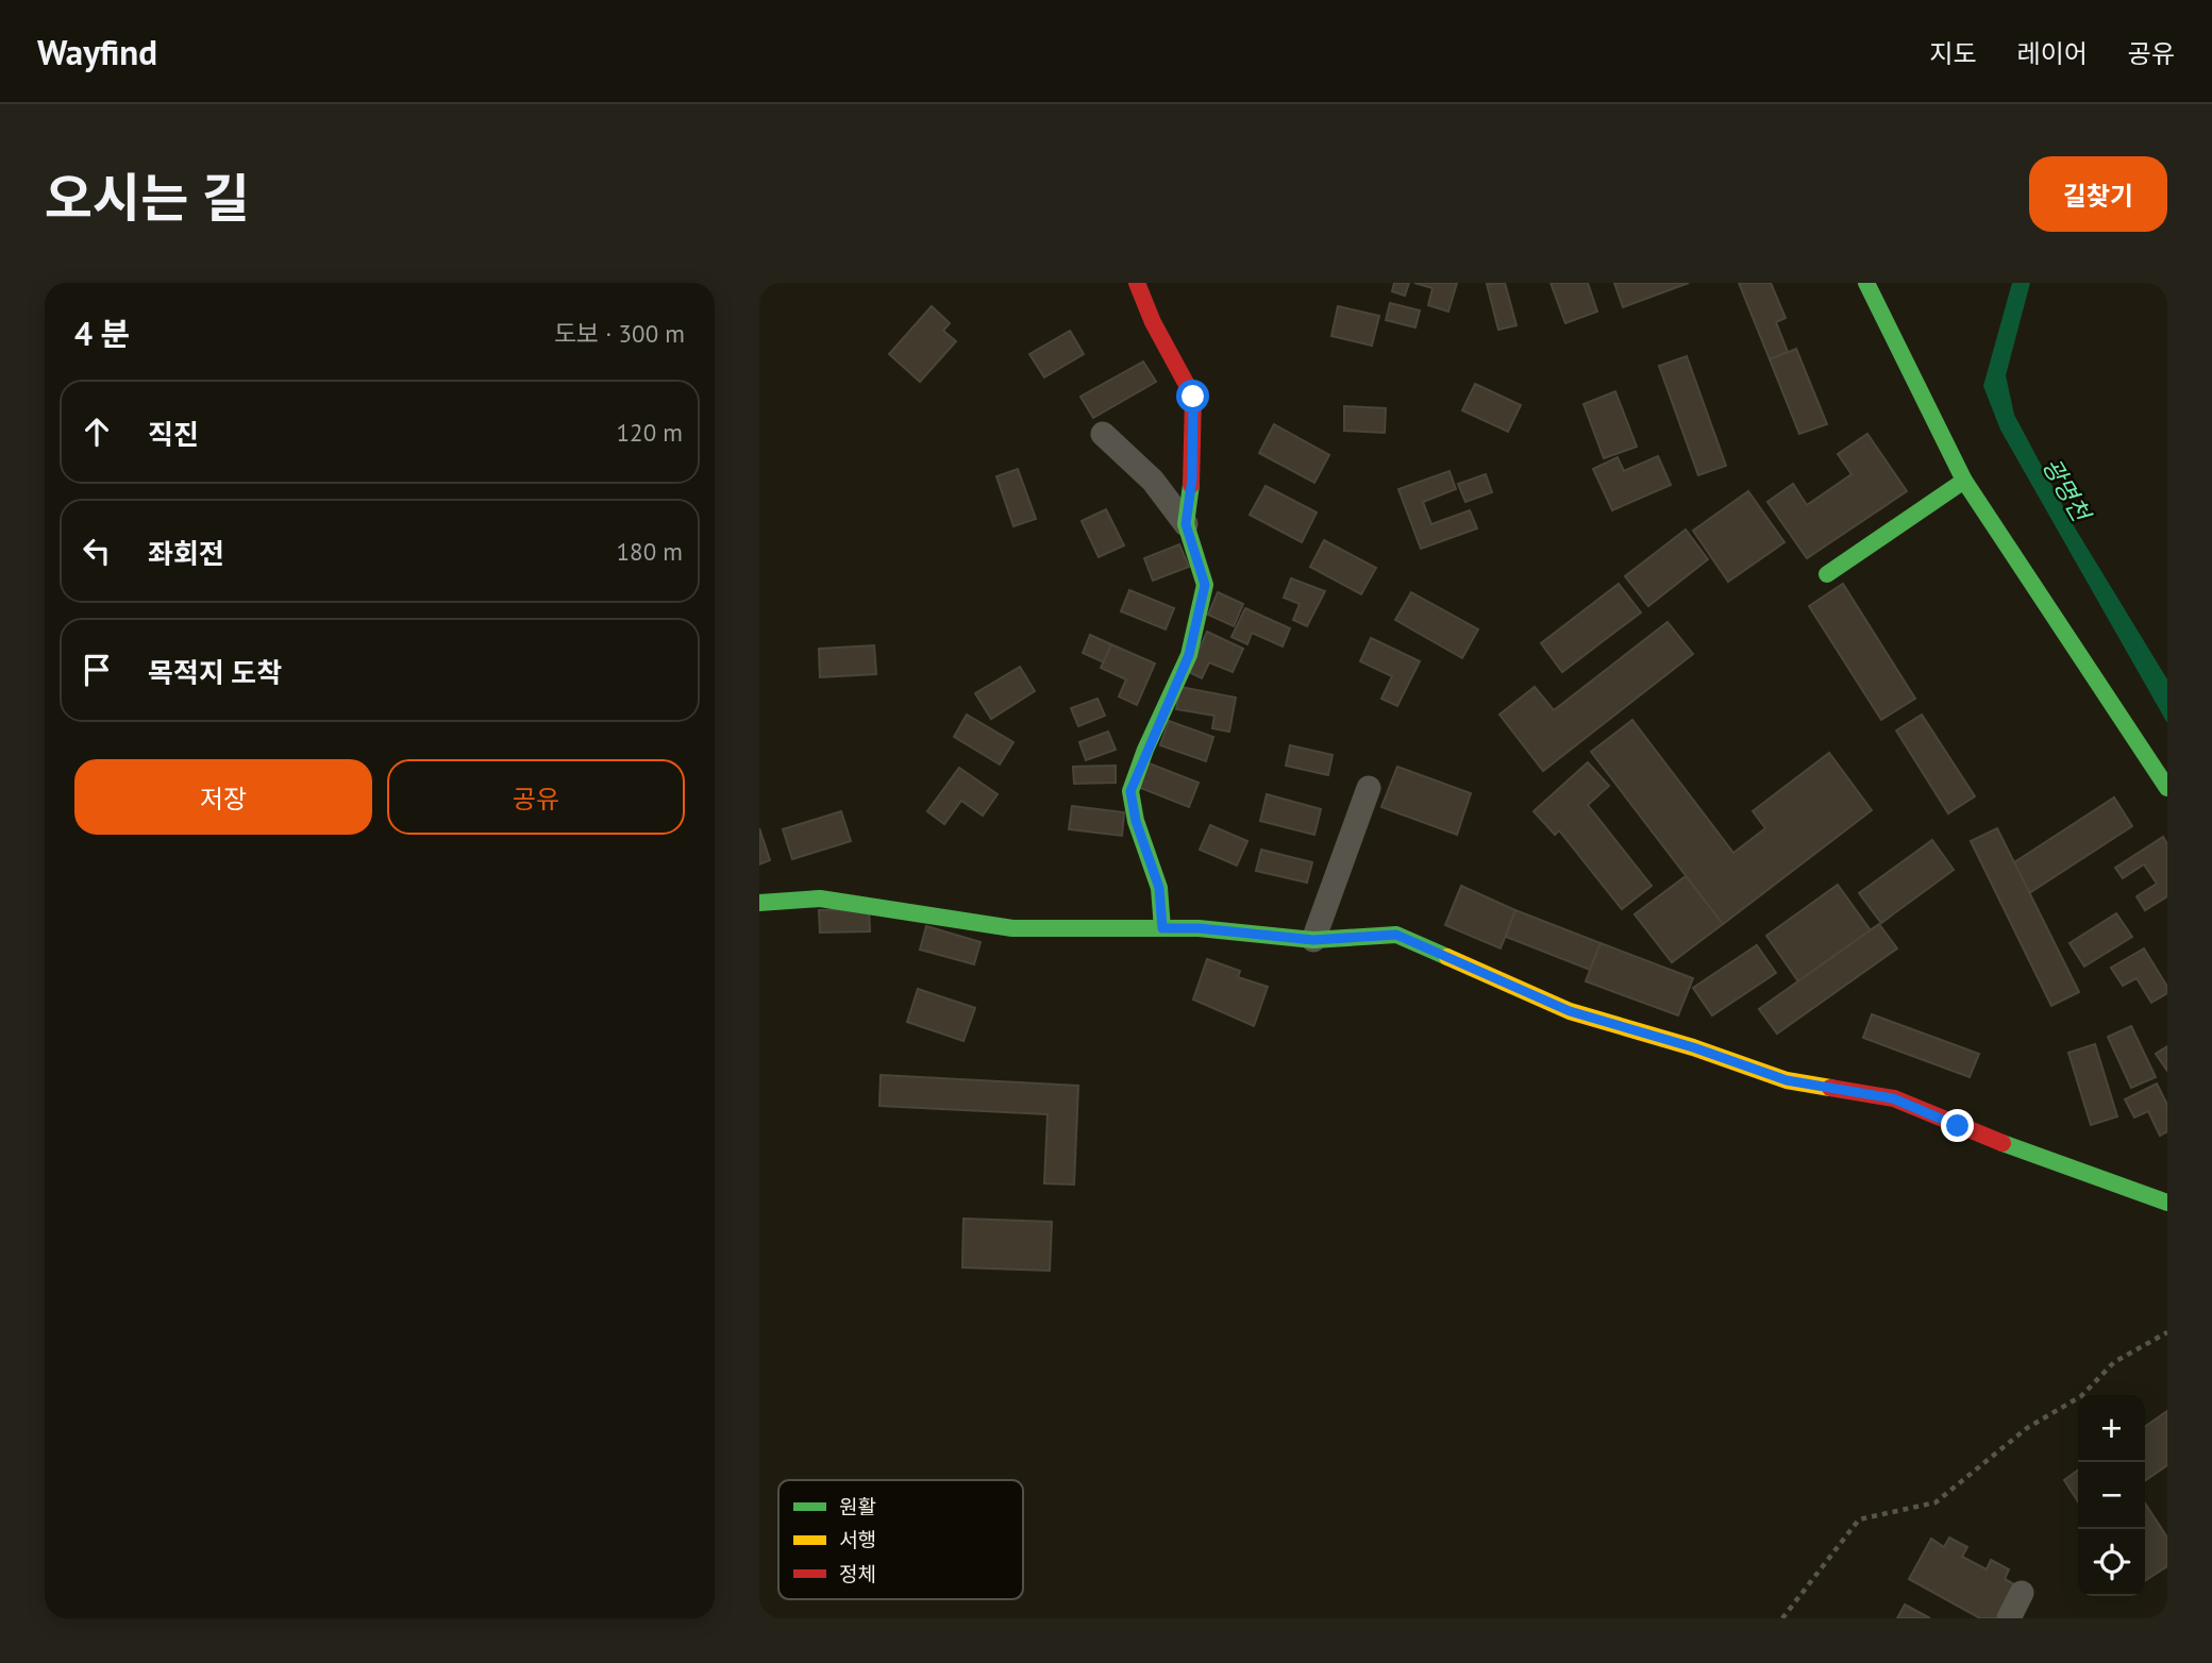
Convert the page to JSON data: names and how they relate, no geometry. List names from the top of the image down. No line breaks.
{"water":["광명천"],"legend":["원활","서행","정체"],"page":{"header":"Wayfind","nav":["지도","레이어","공유"],"title":"오시는 길","buttons":["길찾기",["저장","공유"]],"heading":["4 분","도보 · 300 m"],"list":[["직진","120 m"],["좌회전","180 m"],"목적지 도착"],"map_buttons":["+","−"]}}
